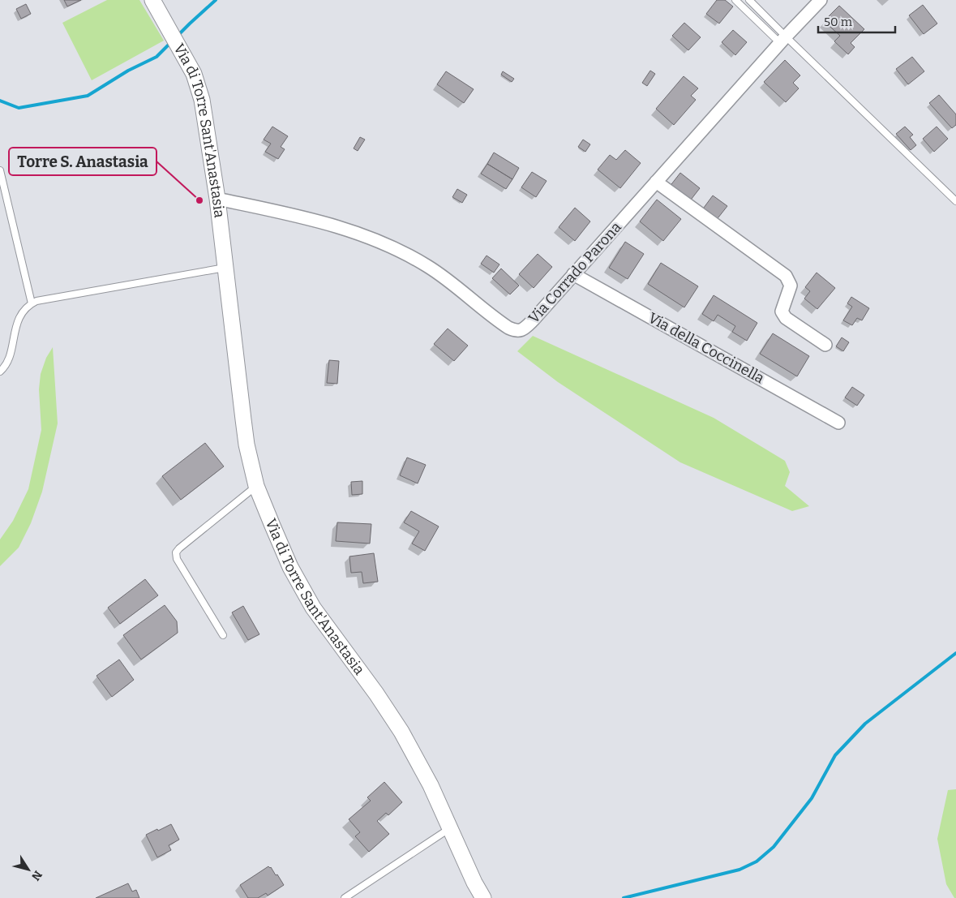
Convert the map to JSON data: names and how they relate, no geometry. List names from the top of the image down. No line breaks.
{"streets":{"street":["Via di Torre Sant'Anastasia","Via Corrado Parona","Via della Coccinella"]},"crossings":[["Via di Torre Sant'Anastasia","Via Corrado Parona"],["Via Corrado Parona","Via della Coccinella"]],"places":["Torre S. Anastasia"],"scale_bar":"50 m","north":"bottom right"}
